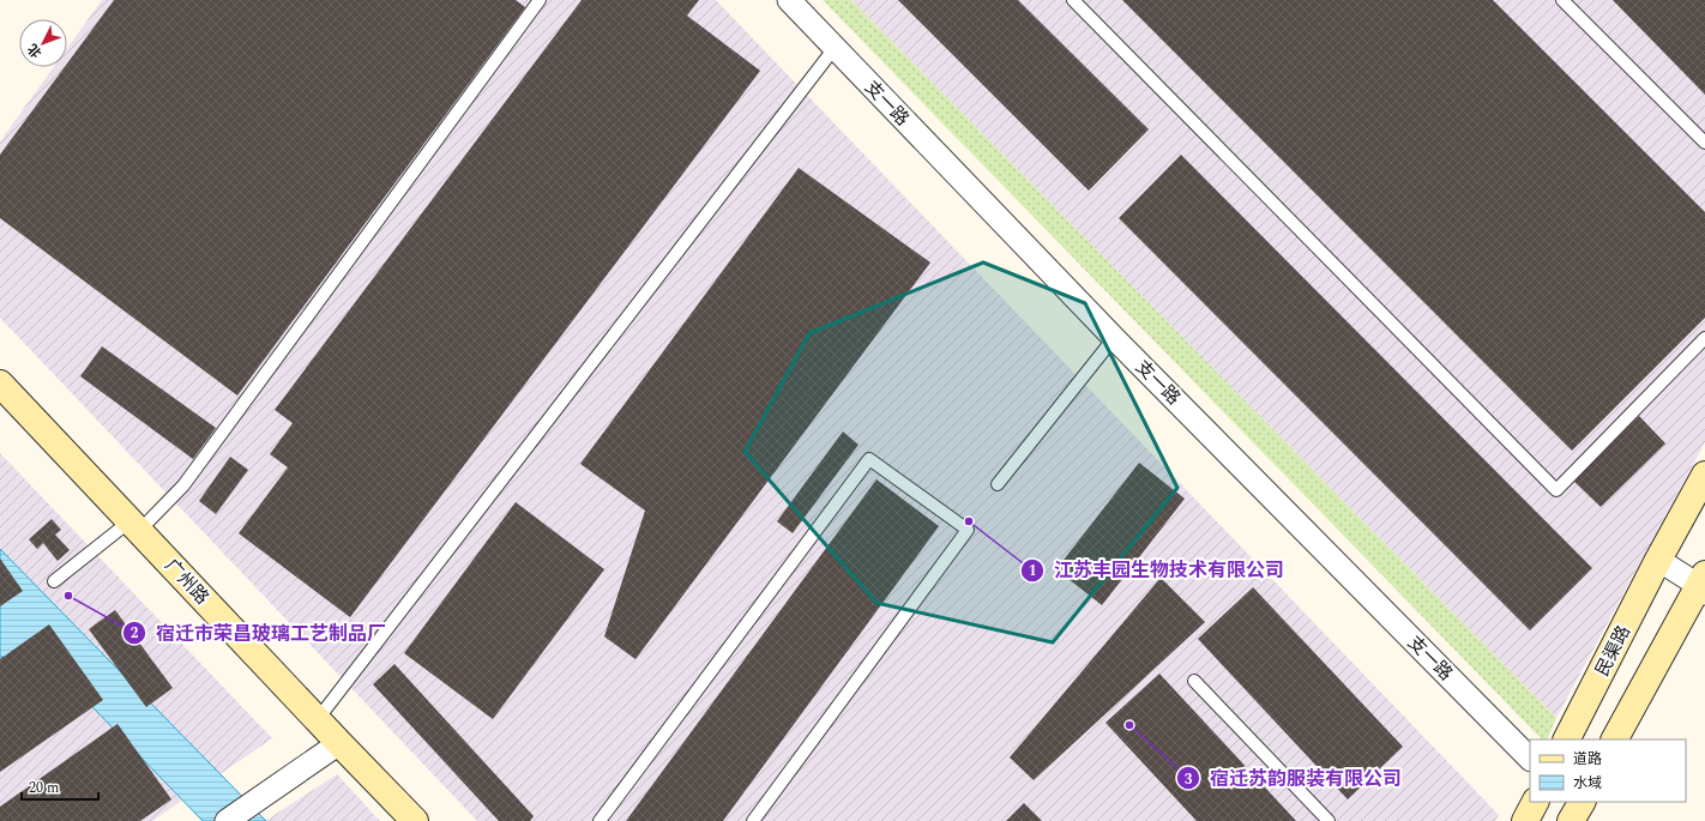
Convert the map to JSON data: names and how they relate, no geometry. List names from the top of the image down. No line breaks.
{"streets":{"main road":["广州路","民渠路"],"street":["支一路"]},"places":["江苏丰园生物技术有限公司","宿迁市荣昌玻璃工艺制品厂","宿迁苏韵服装有限公司"],"legend":["道路","水域"],"scale_bar":"20 m","north":"bottom left"}
